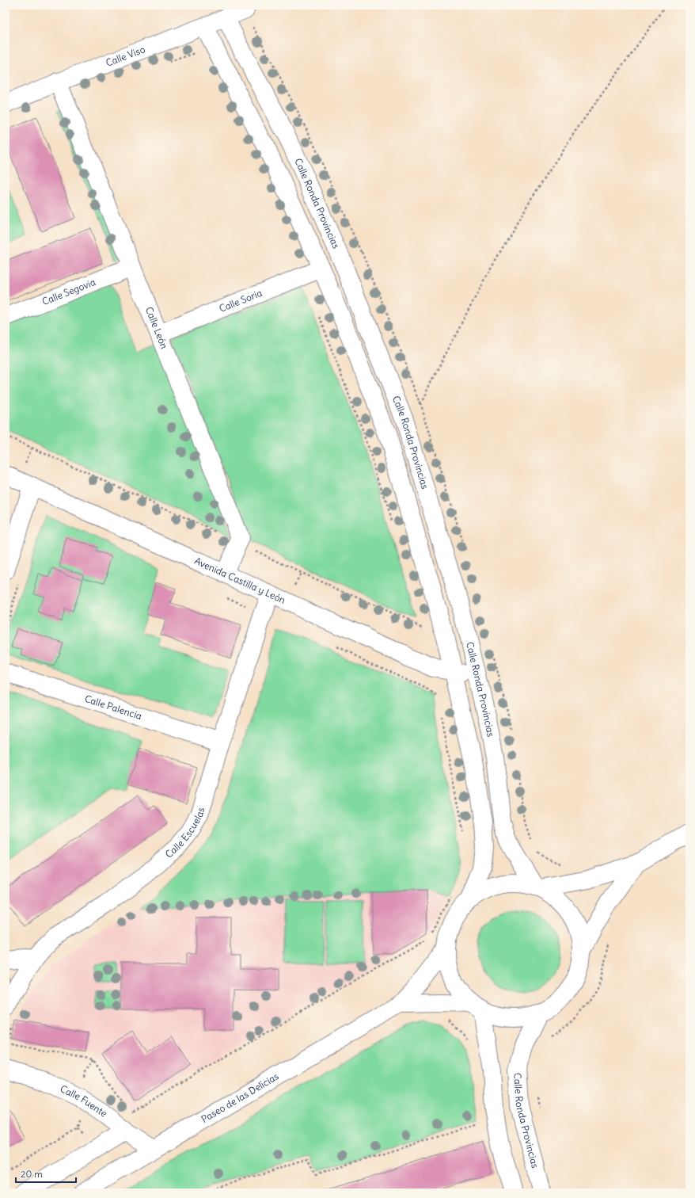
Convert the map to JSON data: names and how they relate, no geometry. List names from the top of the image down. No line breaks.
{"streets":{"street":["Calle Viso","Calle Ronda Provincias","Calle Segovia","Calle Soria","Calle León","Avenida Castilla y León","Calle Palencia","Calle Escuelas","Paseo de las Delicias","Calle Fuente"]},"crossings":[["Calle Viso","Calle Ronda Provincias"],["Calle Viso","Calle León"],["Calle Ronda Provincias","Calle Soria"],["Calle Ronda Provincias","Avenida Castilla y León"],["Calle Segovia","Calle León"],["Calle Soria","Calle León"],["Avenida Castilla y León","Calle Escuelas"],["Calle Palencia","Calle Escuelas"],["Paseo de las Delicias","Calle Fuente"]],"scale_bar":"20 m"}
